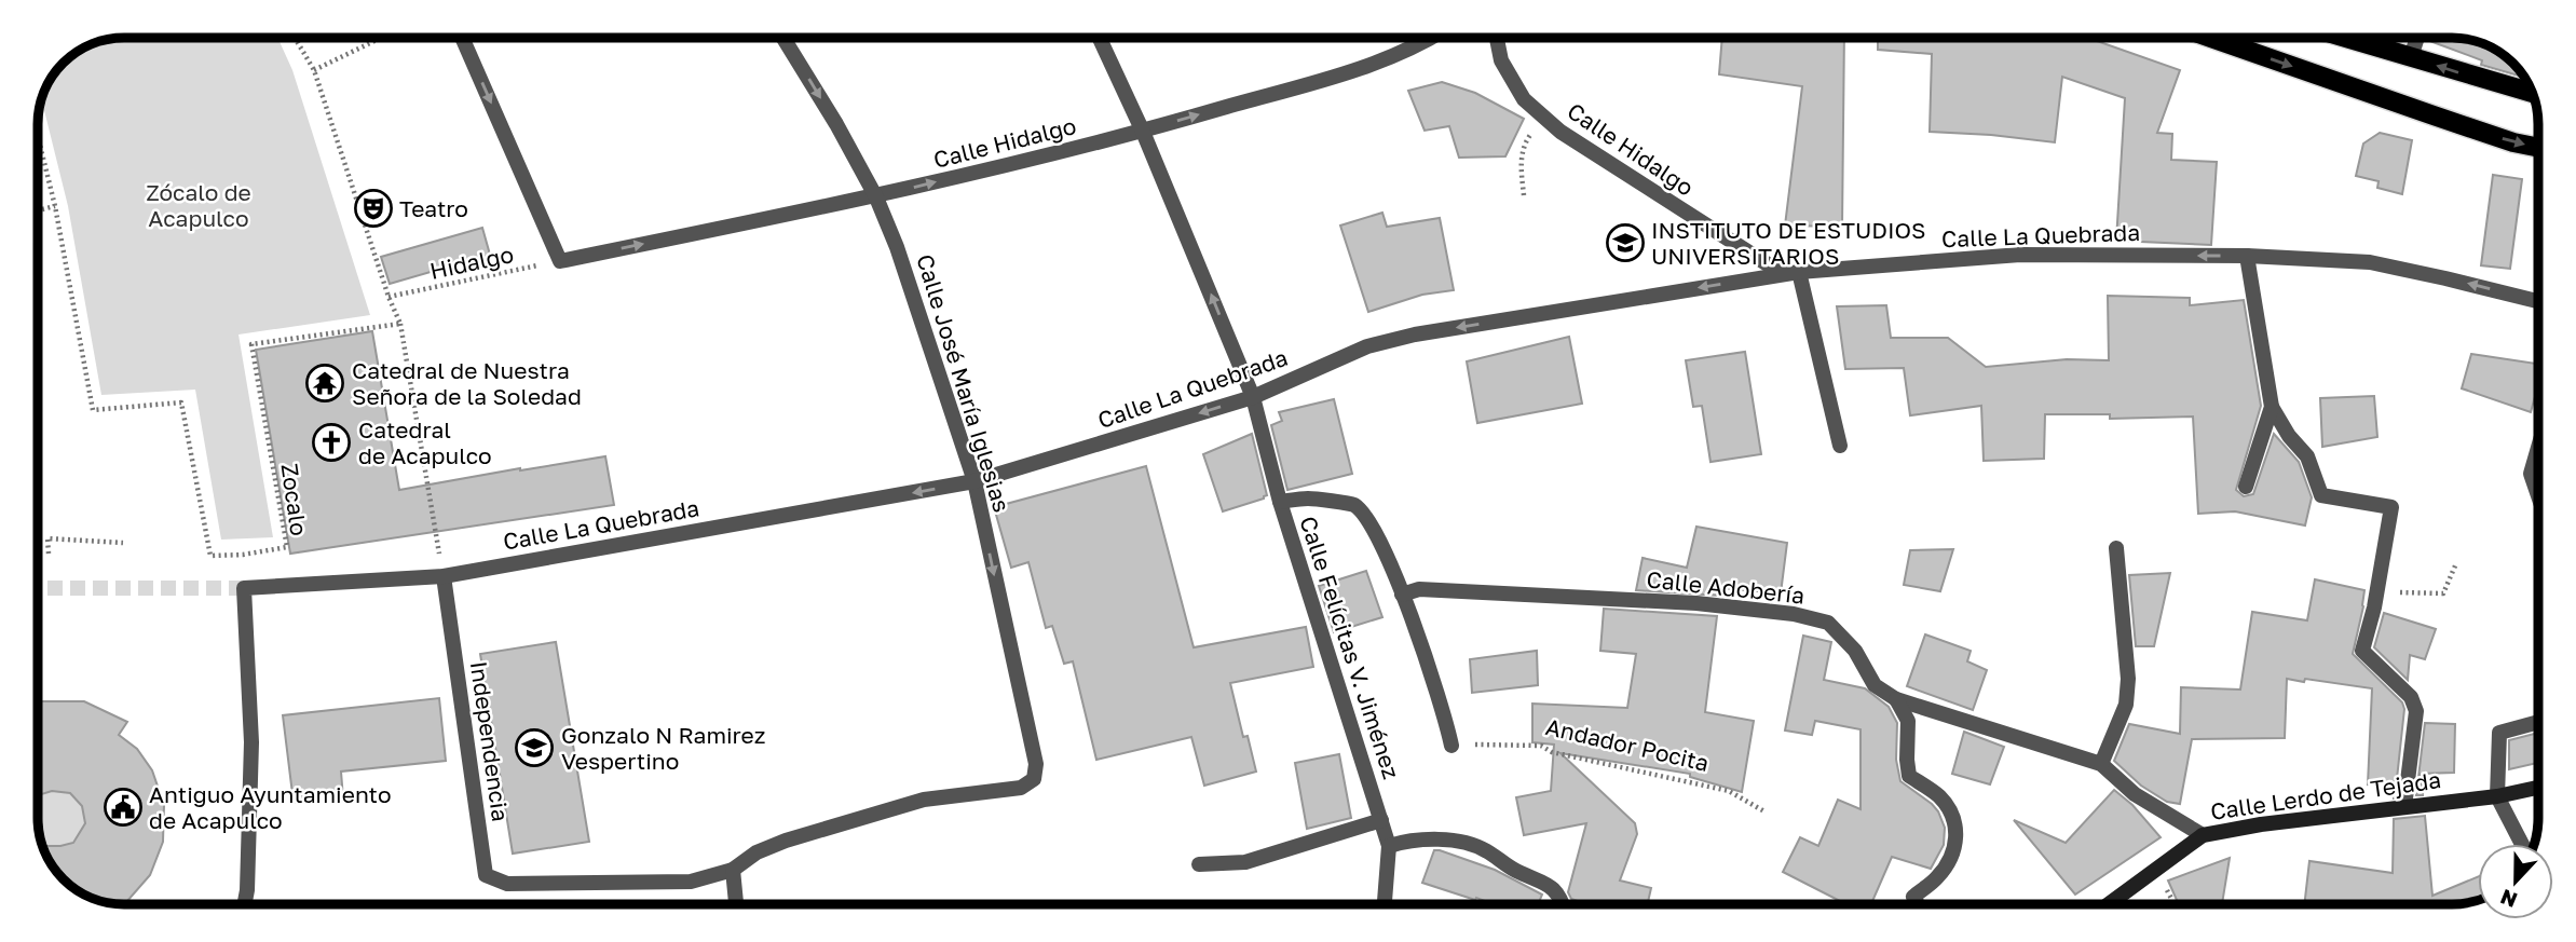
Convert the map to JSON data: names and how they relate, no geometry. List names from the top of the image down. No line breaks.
{"streets":{"street":["Calle Hidalgo","Calle La Quebrada","Calle José María Iglesias","Calle Adobería","Calle Felícitas V. Jiménez","Independencia","Calle Lerdo de Tejada"],"path":["Hidalgo","Zocalo","Andador Pocita"]},"crossings":[["Calle Hidalgo","Calle La Quebrada"],["Calle Hidalgo","Hidalgo"],["Calle Hidalgo","Calle José María Iglesias"],["Calle Hidalgo","Calle Felícitas V. Jiménez"],["Calle La Quebrada","Calle José María Iglesias"],["Calle La Quebrada","Calle Felícitas V. Jiménez"],["Calle La Quebrada","Independencia"],["Calle José María Iglesias","Independencia"],["Calle Adobería","Calle Lerdo de Tejada"]],"one_way":["Calle Hidalgo","Calle La Quebrada"],"parks":["Zócalo de Acapulco"],"places":{"theatre":["Teatro"],"school or university":["INSTITUTO DE ESTUDIOS UNIVERSITARIOS","Gonzalo N Ramirez Vespertino"],"temple":["Catedral de Nuestra Señora de la Soledad"],"church":["Catedral de Acapulco"],"public building":["Antiguo Ayuntamiento de Acapulco"]},"north":"bottom"}
